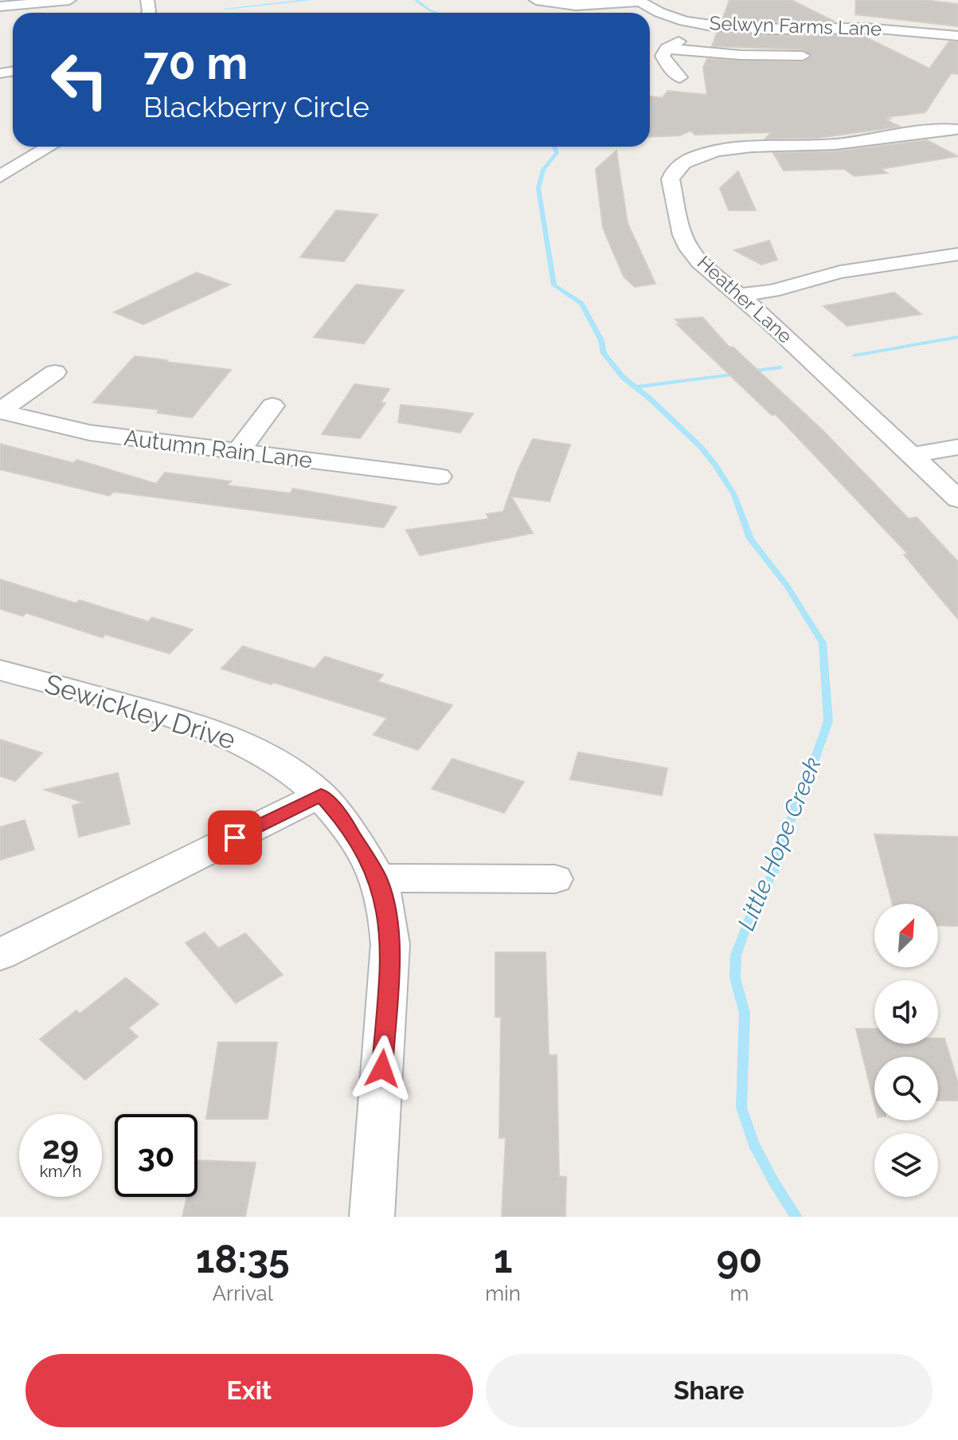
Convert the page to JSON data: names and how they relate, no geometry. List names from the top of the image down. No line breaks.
{"streets":{"street":["Selwyn Farms Lane","Heather Lane","Autumn Rain Lane","Sewickley Drive"]},"water":["Little Hope Creek"],"north":"top right","page":{"turn":["70 m","Blackberry Circle"],"speed":"29 km/h","limit":"30","eta":["18:35","Arrival","1","min","90","m"],"buttons":["Exit","Share"]}}
